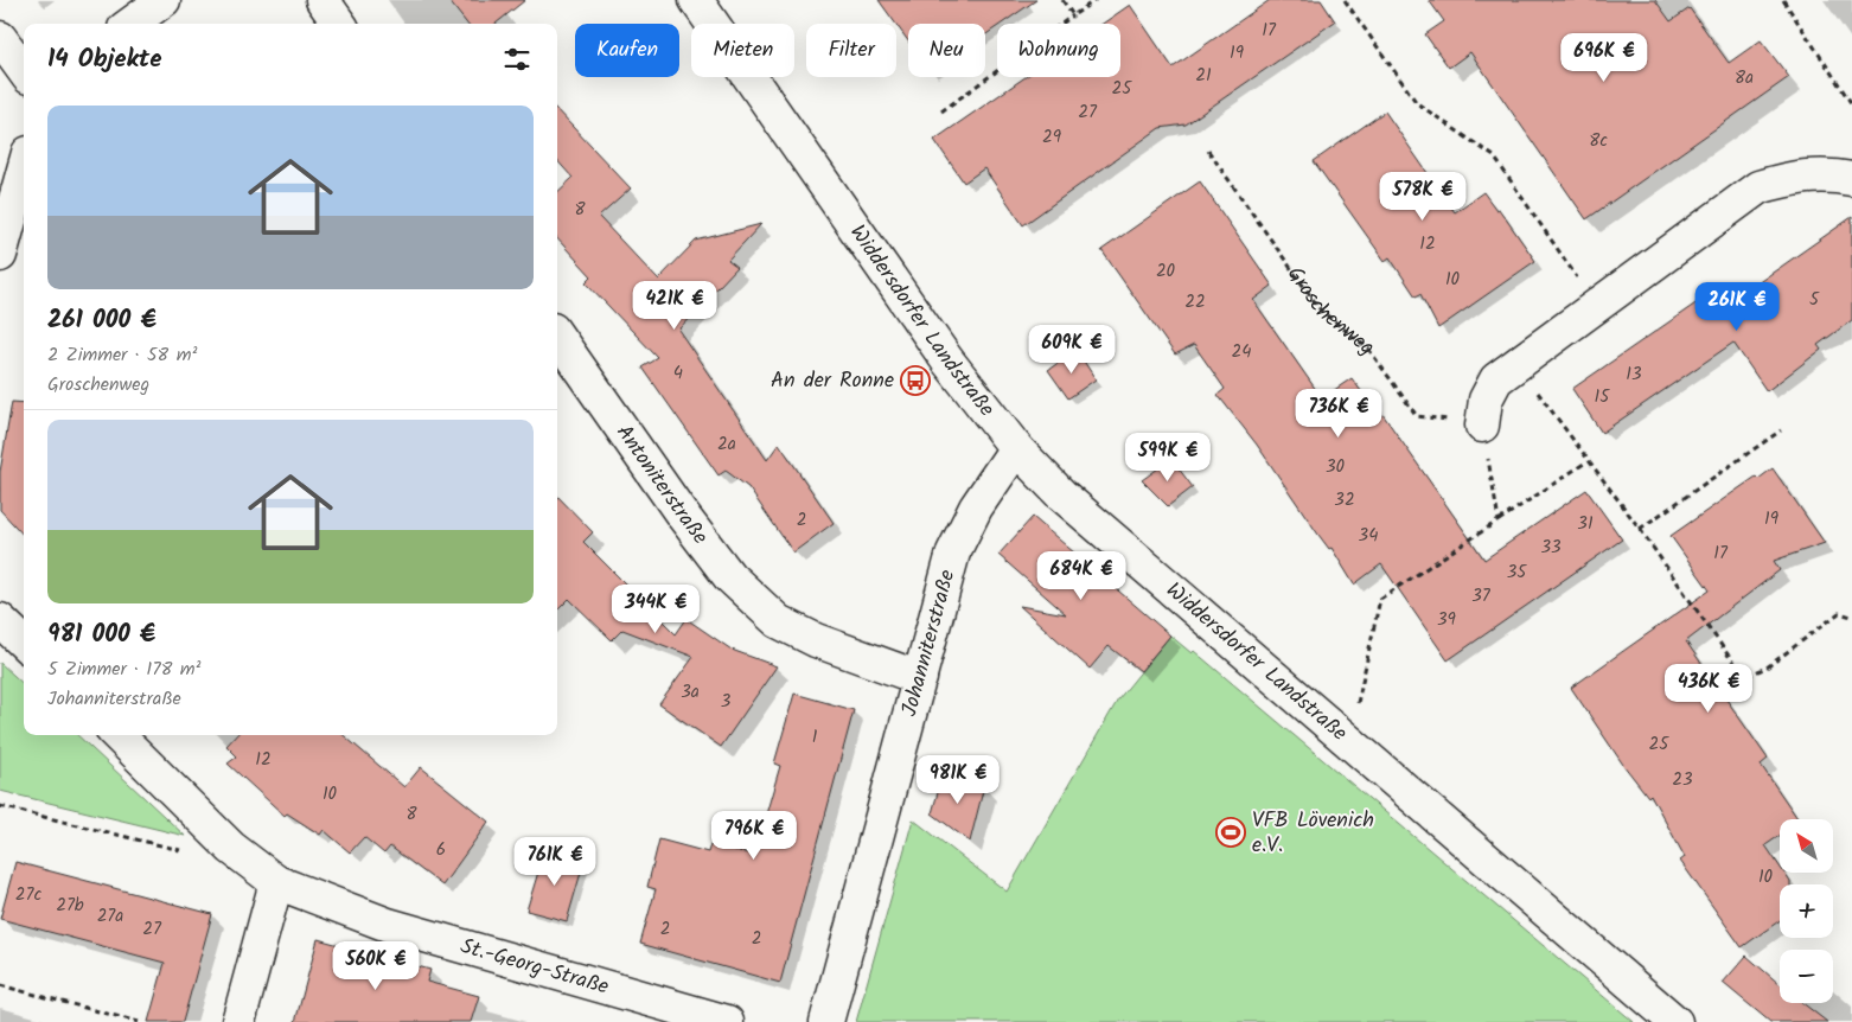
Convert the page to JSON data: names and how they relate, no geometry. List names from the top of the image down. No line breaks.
{"streets":{"street":["Widdersdorfer Landstraße","Antoniterstraße","Johanniterstraße","St.-Georg-Straße"],"path":["Groschenweg"]},"crossings":[["Widdersdorfer Landstraße","Johanniterstraße"],["Antoniterstraße","Johanniterstraße"]],"places":{"bus stop":["An der Ronne"],"sports":["VFB Lövenich e.V."]},"house_numbers":["17","19","21","8a","25","27","29","8c","8","12","20","10","5","22","24","4","13","15","2a","30","32","19","2","31","34","33","17","35","37","39","3a","3","1","25","12","23","10","8","6","10","27c","27b","27a","27","2","2"],"north":"top left","page":{"chip":["Kaufen","Mieten","Filter","Neu","Wohnung"],"heading":"14 Objekte","price":["696K €","578K €","421K €","261K €","609K €","736K €","599K €","684K €","344K €","436K €","981K €","796K €","761K €","560K €"],"list":[{"name":"261 000 €","note":"2 Zimmer · 58 m² · Groschenweg"},{"name":"981 000 €","note":"5 Zimmer · 178 m² · Johanniterstraße"}],"map_buttons":["+","−"]}}
